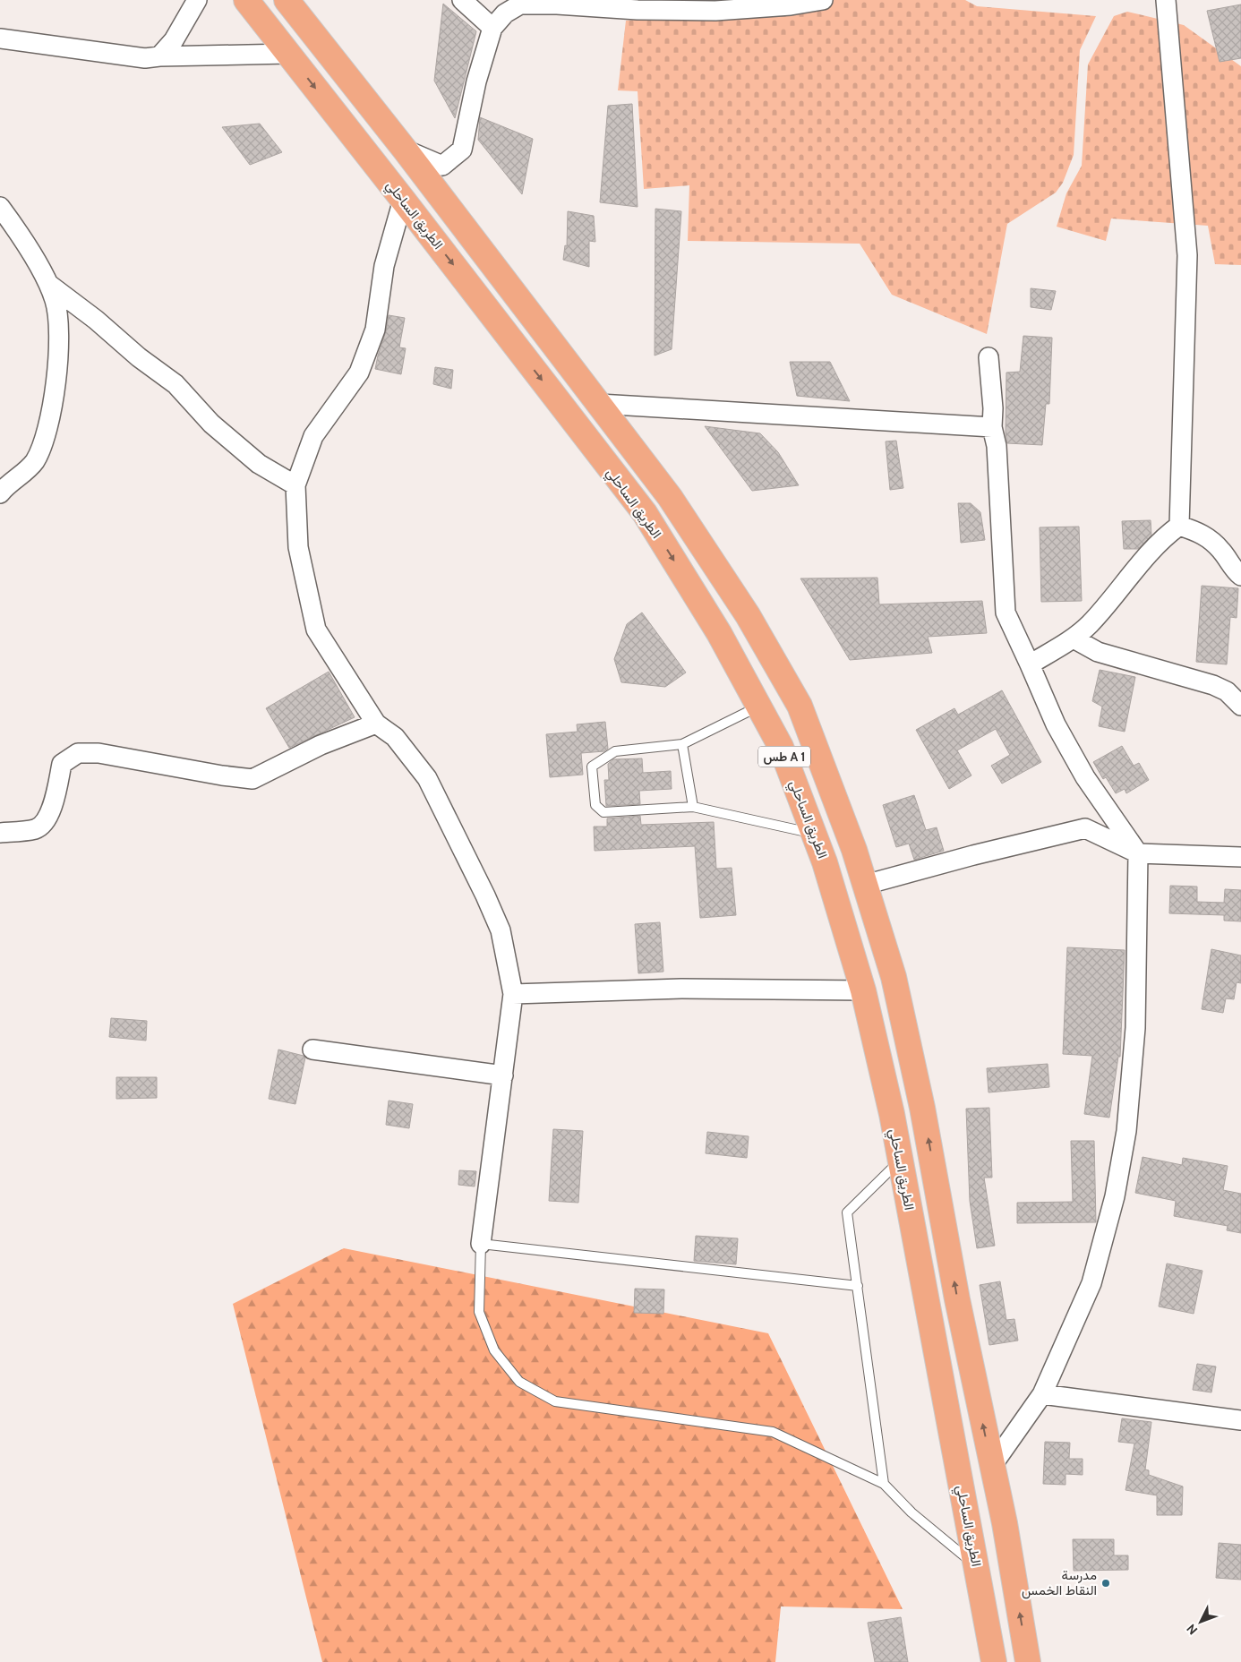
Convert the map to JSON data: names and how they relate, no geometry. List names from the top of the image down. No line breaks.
{"streets":{"highway":["الطريق الساحلي","طس A 1"]},"places":["مدرسة النقاط الخمس"],"north":"bottom left"}
